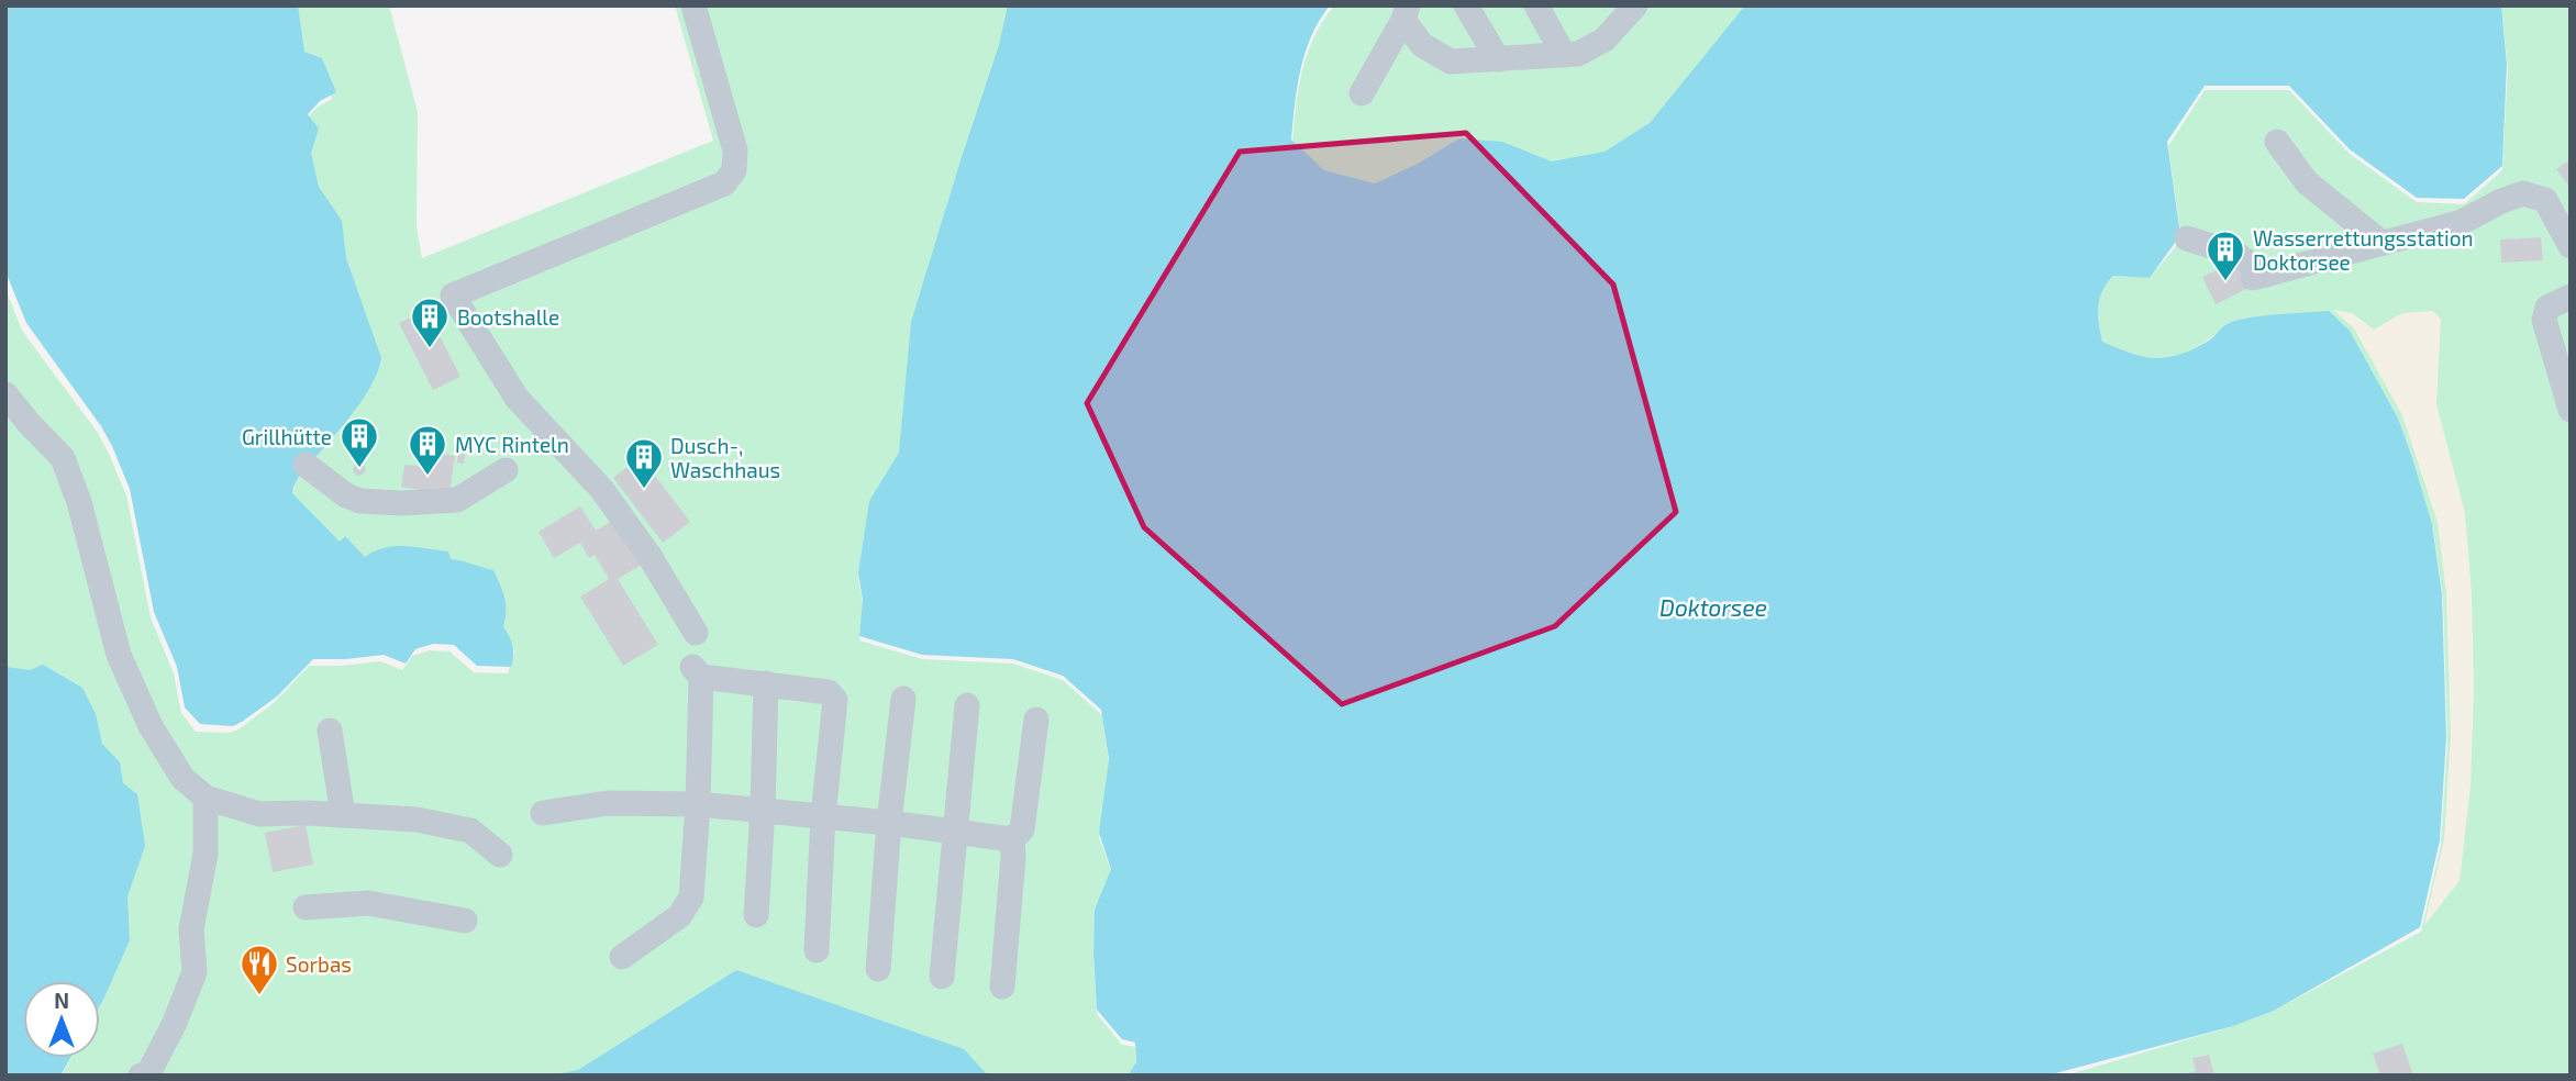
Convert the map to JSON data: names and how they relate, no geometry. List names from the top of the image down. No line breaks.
{"water":["Doktorsee"],"places":{"building":["Wasserrettungsstation Doktorsee","Bootshalle","Grillhütte","MYC Rinteln","Dusch-, Waschhaus"],"restaurant":["Sorbas"]},"north":"top"}
